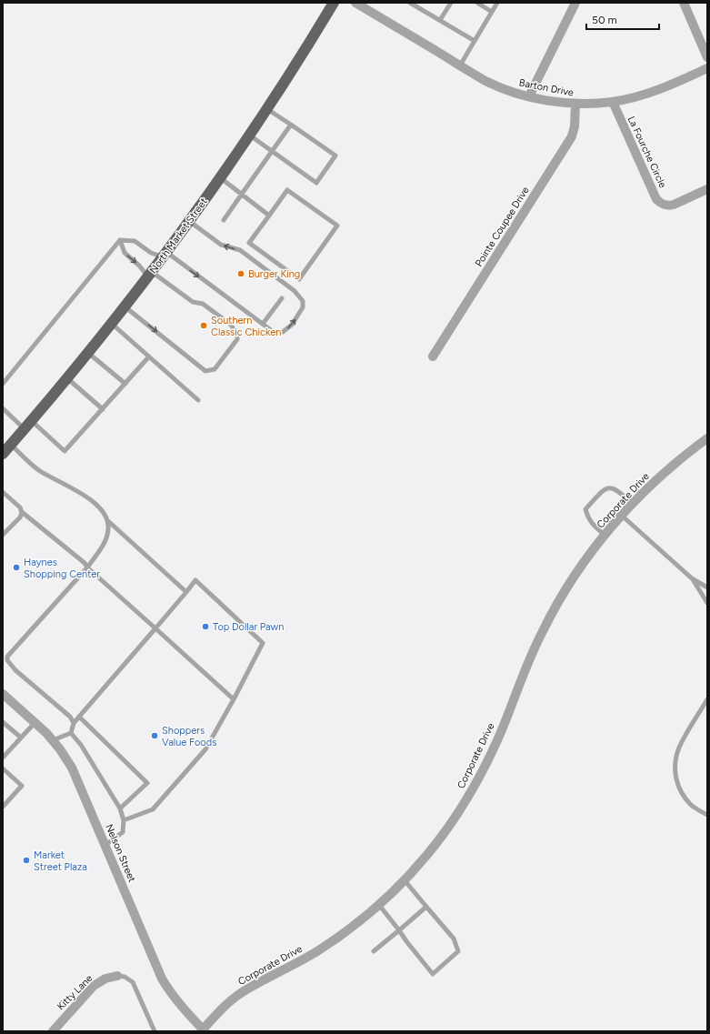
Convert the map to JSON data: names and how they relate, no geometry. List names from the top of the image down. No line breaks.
{"streets":{"main road":["North Market Street"],"street":["Barton Drive","La Fourche Circle","Pointe Coupee Drive","Corporate Drive","Nelson Street","Kitty Lane"]},"crossings":[["Barton Drive","La Fourche Circle"],["Barton Drive","Pointe Coupee Drive"],["Corporate Drive","Nelson Street"]],"places":["Burger King","Southern Classic Chicken","Haynes Shopping Center","Top Dollar Pawn","Shoppers Value Foods","Market Street Plaza"],"scale_bar":"50 m"}
